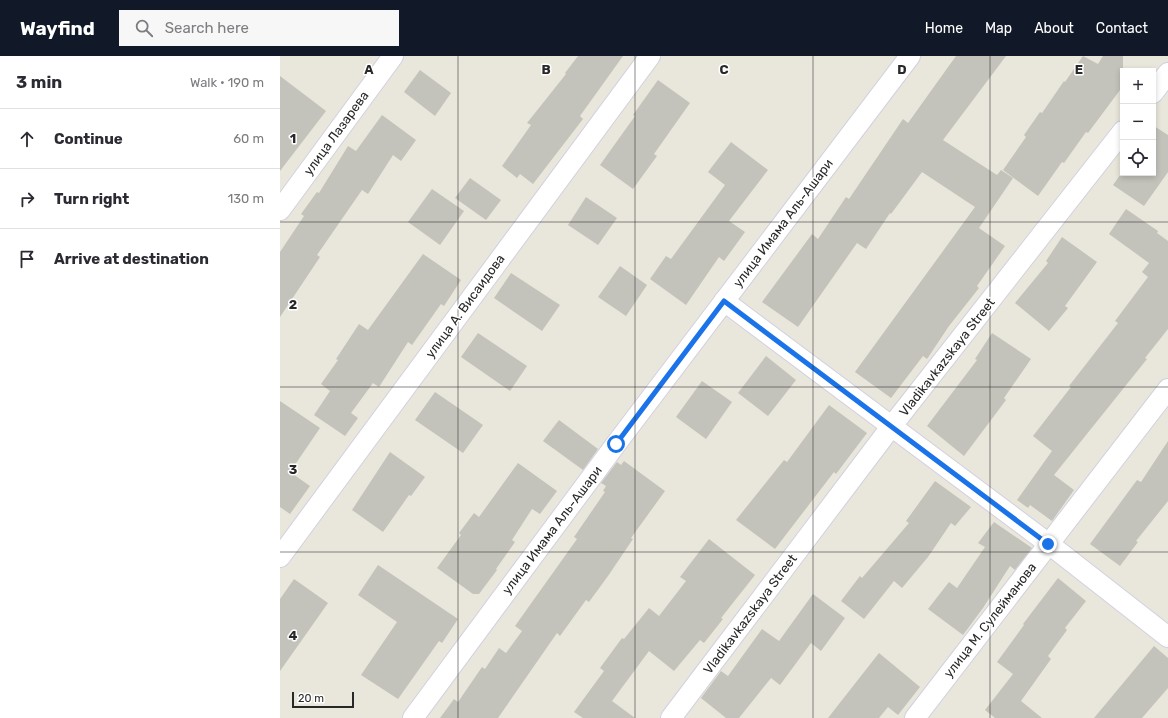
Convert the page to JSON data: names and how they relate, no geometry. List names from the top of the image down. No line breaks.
{"streets":{"street":["улица Лазарева","улица Имама Аль-Ашари","улица А. Висаидова","Vladikavkazskaya Street","улица М. Сулейманова"]},"scale_bar":"20 m","page":{"header":"Wayfind","search":"Search here","nav":["Home","Map","About","Contact"],"heading":["3 min","Walk · 190 m"],"map_buttons":["+","−"],"list":[["Continue","60 m"],["Turn right","130 m"],"Arrive at destination"],"scale":"20 m"},"grid":{"columns":["A","B","C","D","E"],"rows":["1","2","3","4"]}}
